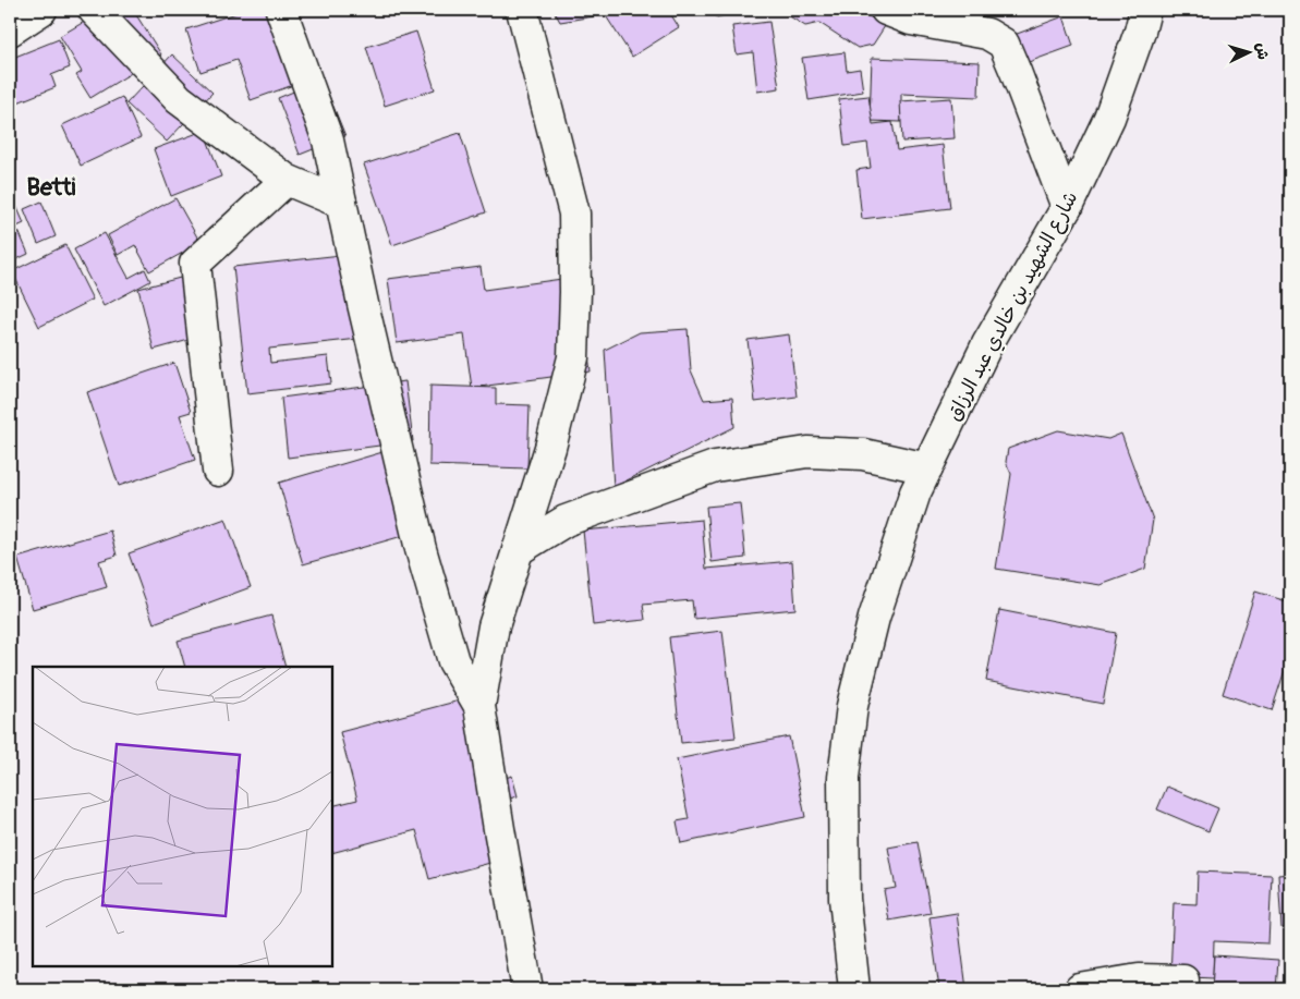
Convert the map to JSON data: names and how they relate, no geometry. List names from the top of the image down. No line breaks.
{"streets":{"street":["شارع الشهيد بن خالدي عبد الرزاق"]},"districts":["Betti"],"north":"right"}
